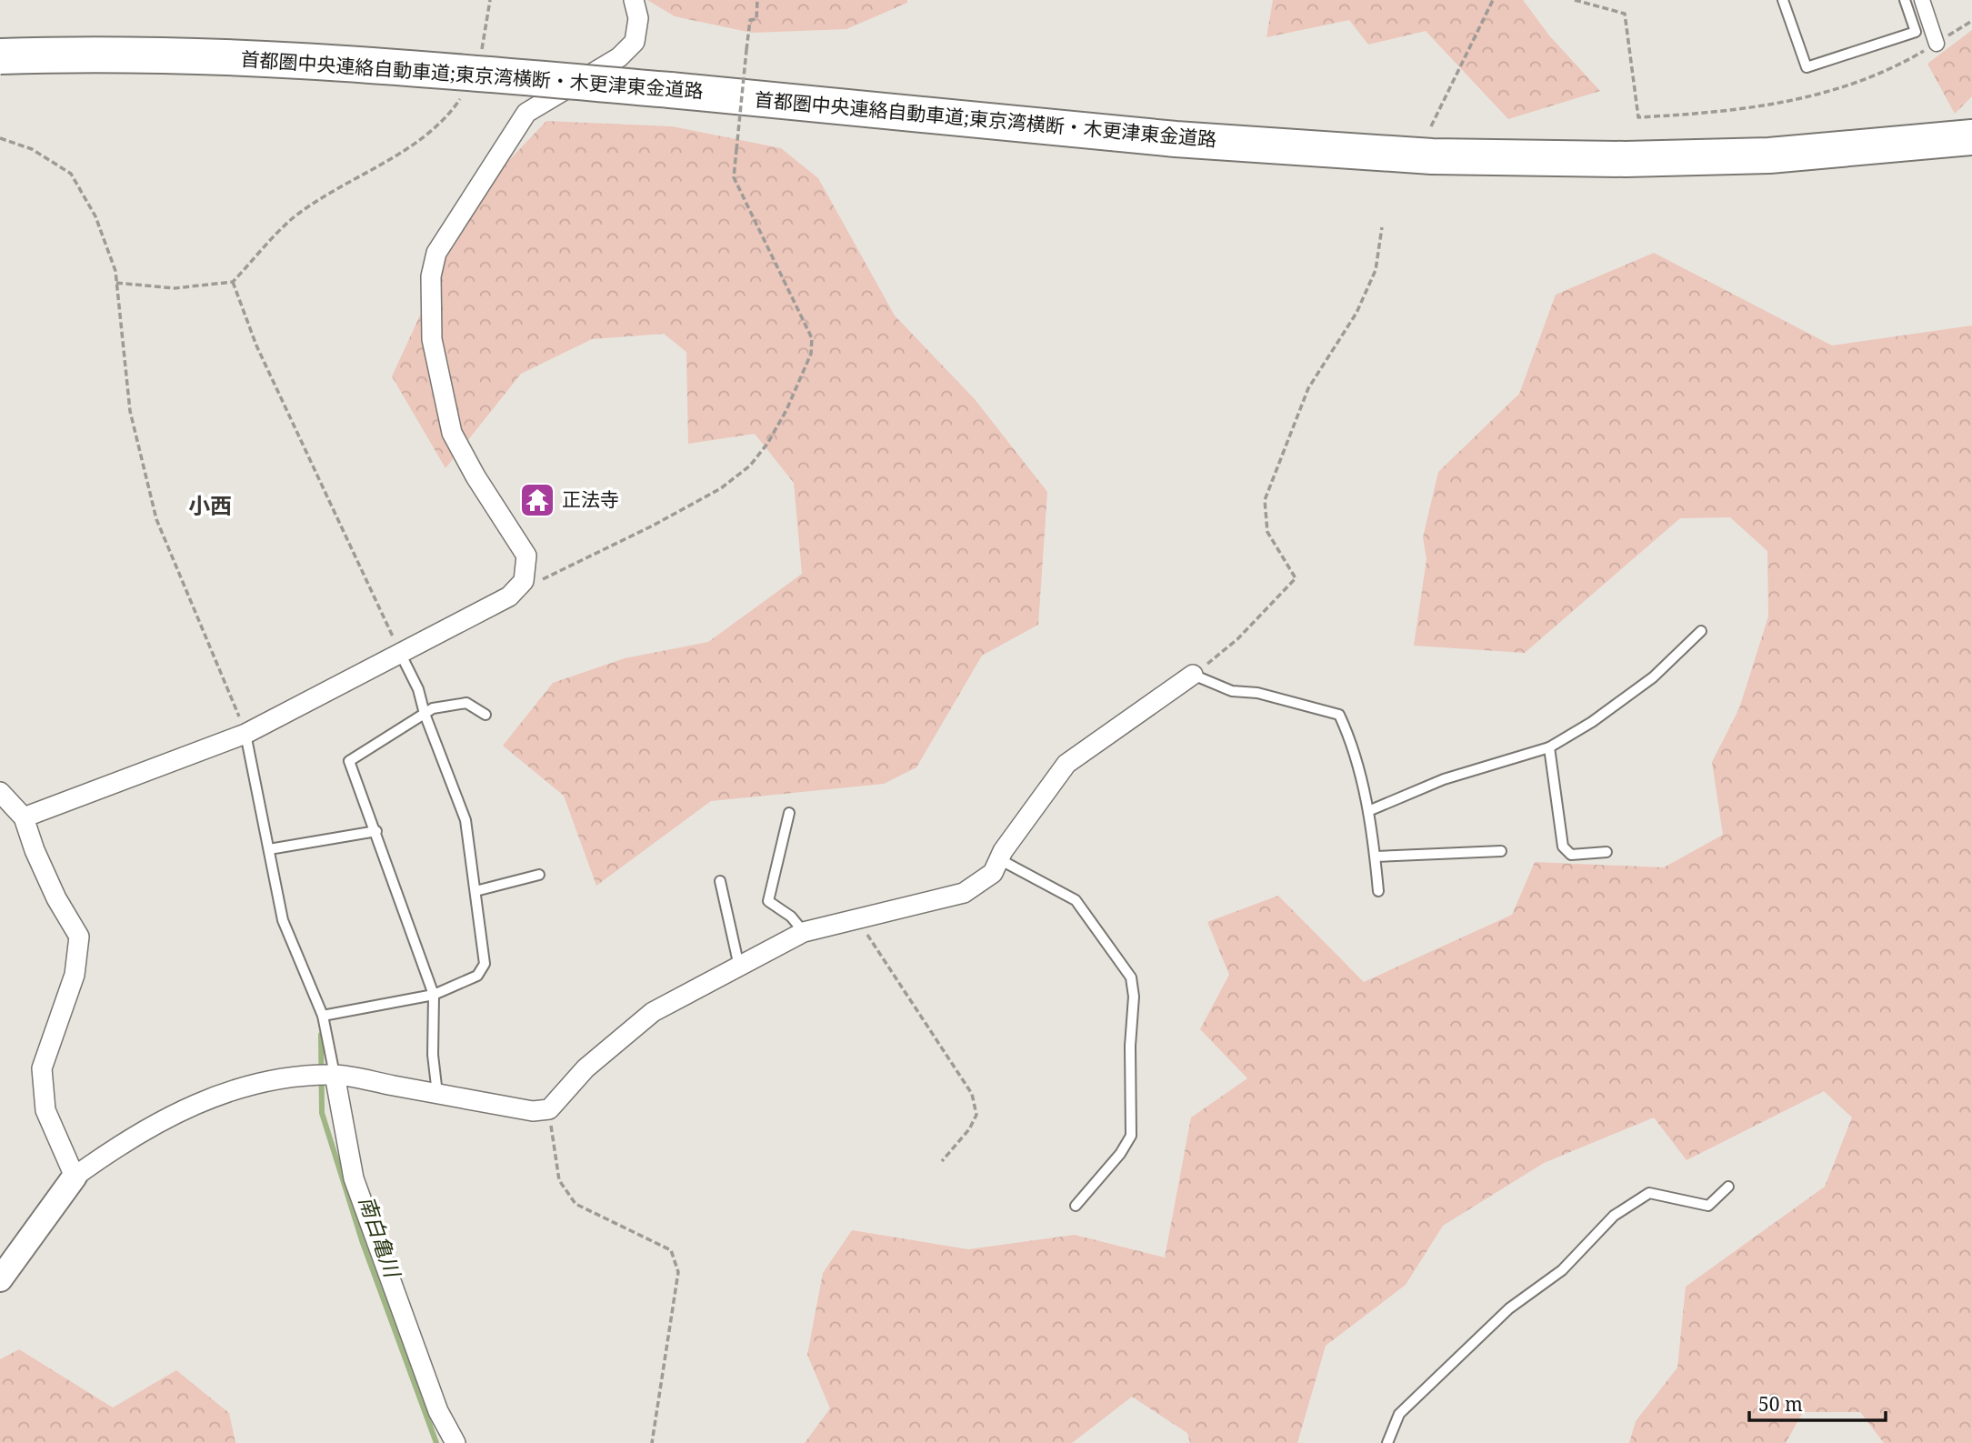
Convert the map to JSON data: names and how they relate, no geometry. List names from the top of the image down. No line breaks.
{"streets":{"highway":["首都圏中央連絡自動車道;東京湾横断・木更津東金道路"]},"districts":["小西"],"water":["南白亀川"],"places":{"temple":["正法寺"]},"scale_bar":"50 m"}
